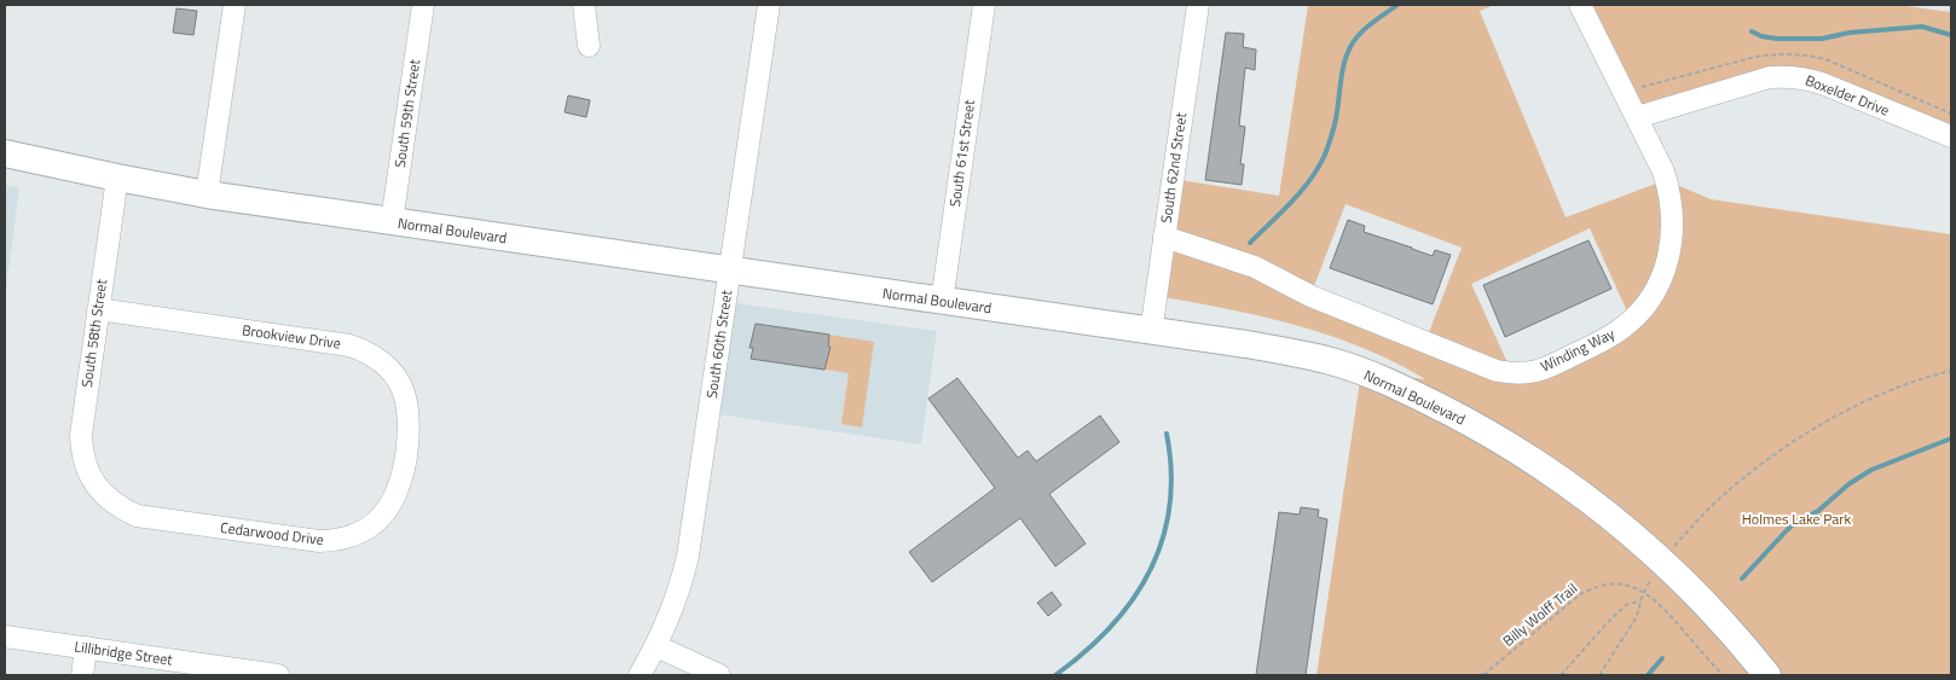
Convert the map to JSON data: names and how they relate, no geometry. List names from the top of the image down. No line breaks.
{"streets":{"main road":["Normal Boulevard"],"street":["Boxelder Drive","South 59th Street","South 61st Street","South 62nd Street","South 58th Street","Brookview Drive","South 60th Street","Winding Way","Cedarwood Drive","Lillibridge Street"],"path":["Billy Wolff Trail"]},"crossings":[["Boxelder Drive","Winding Way"],["South 59th Street","Normal Boulevard"],["South 61st Street","Normal Boulevard"],["South 62nd Street","Normal Boulevard"],["South 62nd Street","Winding Way"],["Normal Boulevard","South 58th Street"],["Normal Boulevard","South 60th Street"],["South 58th Street","Brookview Drive"],["South 58th Street","Cedarwood Drive"],["Brookview Drive","Cedarwood Drive"]],"parks":["Holmes Lake Park"]}
